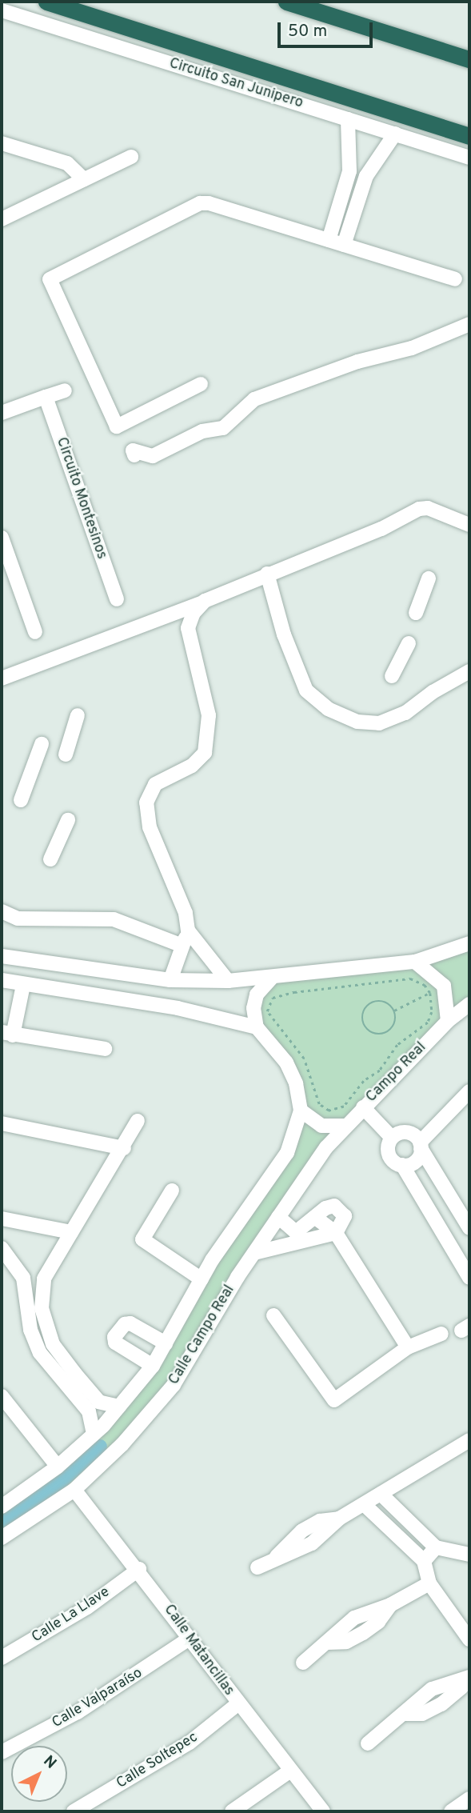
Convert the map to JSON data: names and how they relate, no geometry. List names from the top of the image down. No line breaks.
{"streets":{"street":["Circuito San Junipero","Circuito Montesinos","Campo Real","Calle Campo Real","Calle La Llave","Calle Matancillas","Calle Valparaíso","Calle Soltepec"]},"crossings":[["Campo Real","Calle Campo Real"],["Calle Campo Real","Calle Matancillas"],["Calle La Llave","Calle Matancillas"],["Calle Matancillas","Calle Valparaíso"],["Calle Matancillas","Calle Soltepec"]],"scale_bar":"50 m","north":"top right"}
